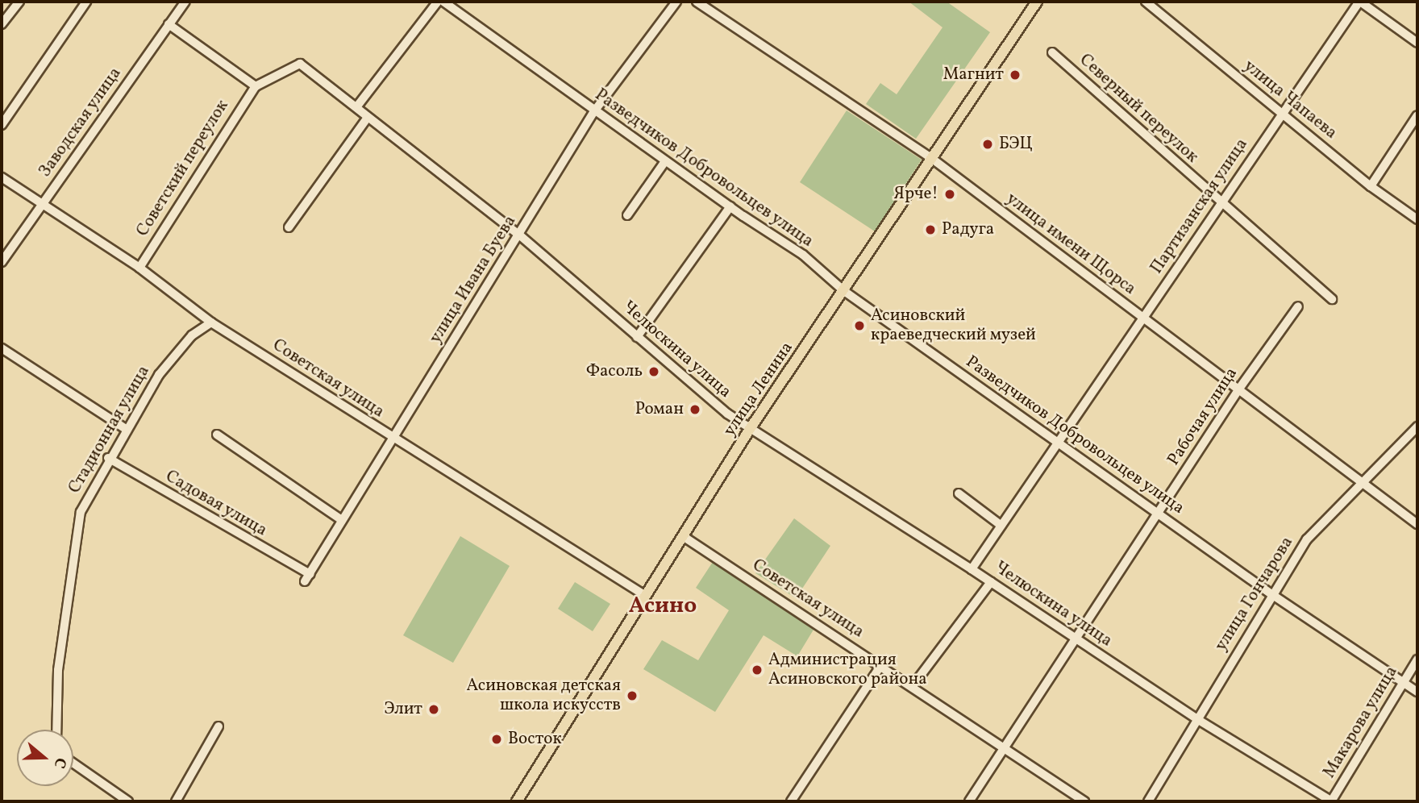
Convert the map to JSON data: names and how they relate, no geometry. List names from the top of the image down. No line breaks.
{"streets":{"main road":["улица Ленина"],"street":["улица Чапаева","Северный переулок","Заводская улица","Советский переулок","Разведчиков Добровольцев улица","Партизанская улица","улица имени Щорса","улица Ивана Буева","Челюскина улица","Советская улица","Рабочая улица","Стадионная улица","Садовая улица","улица Гончарова","Макарова улица"]},"crossings":[["улица Чапаева","Партизанская улица"],["Северный переулок","Партизанская улица"],["Заводская улица","Советская улица"],["Советский переулок","Челюскина улица"],["Советский переулок","Советская улица"],["Разведчиков Добровольцев улица","Партизанская улица"],["Разведчиков Добровольцев улица","улица Ивана Буева"],["Разведчиков Добровольцев улица","улица Ленина"],["Разведчиков Добровольцев улица","Рабочая улица"],["Разведчиков Добровольцев улица","улица Гончарова"],["Разведчиков Добровольцев улица","Макарова улица"],["Партизанская улица","улица имени Щорса"],["Партизанская улица","Челюскина улица"],["улица имени Щорса","улица Ленина"],["улица имени Щорса","Рабочая улица"],["улица имени Щорса","улица Гончарова"],["улица Ивана Буева","Челюскина улица"],["улица Ивана Буева","Советская улица"],["улица Ивана Буева","Садовая улица"],["Челюскина улица","улица Ленина"],["Челюскина улица","Рабочая улица"],["Челюскина улица","улица Гончарова"],["Челюскина улица","Макарова улица"],["Советская улица","улица Ленина"],["Советская улица","Рабочая улица"],["Советская улица","Стадионная улица"],["Стадионная улица","Садовая улица"]],"districts":["Асино"],"places":["Магнит","БЭЦ","Ярче!","Радуга","Асиновский краеведческий музей","Фасоль","Роман","Администрация Асиновского района","Асиновская детская школа искусств","Элит","Восток"],"north":"right"}
